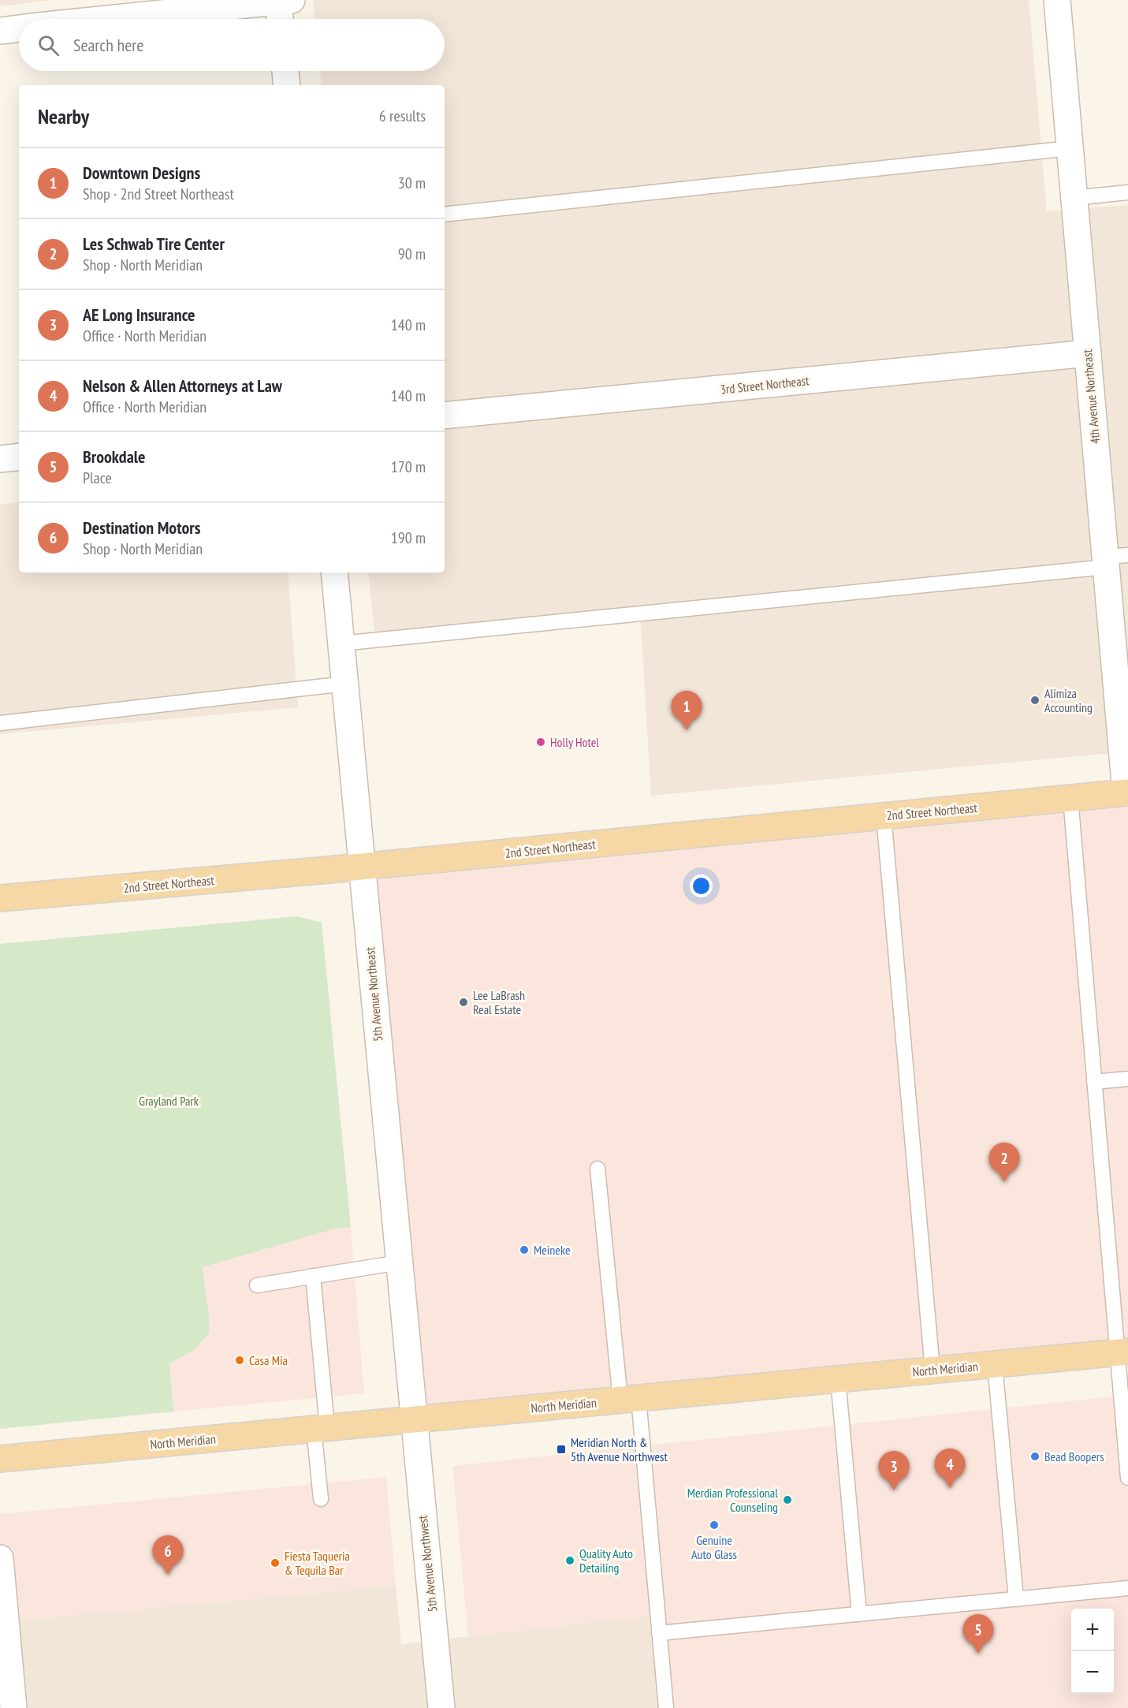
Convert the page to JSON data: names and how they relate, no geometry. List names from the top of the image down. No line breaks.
{"streets":{"main road":["2nd Street Northeast","North Meridian"],"street":["3rd Street Northeast","4th Avenue Northeast","5th Avenue Northeast","5th Avenue Northwest"]},"crossings":[["3rd Street Northeast","4th Avenue Northeast"],["4th Avenue Northeast","2nd Street Northeast"],["2nd Street Northeast","5th Avenue Northeast"],["5th Avenue Northeast","North Meridian"],["5th Avenue Northeast","5th Avenue Northwest"],["North Meridian","5th Avenue Northwest"]],"parks":["Grayland Park"],"places":{"other":["Alimiza Accounting","Holly Hotel","Lee LaBrash Real Estate","Meineke","Casa Mia","Bead Boopers","Merdian Professional Counseling","Genuine Auto Glass","Quality Auto Detailing","Fiesta Taqueria & Tequila Bar"],"transit":["Meridian North & 5th Avenue Northwest"]},"page":{"search":"Search here","heading":["Nearby","6 results"],"list":[{"mark":"1","name":"Downtown Designs","note":"Shop · 2nd Street Northeast","value":"30 m"},{"mark":"2","name":"Les Schwab Tire Center","note":"Shop · North Meridian","value":"90 m"},{"mark":"3","name":"AE Long Insurance","note":"Office · North Meridian","value":"140 m"},{"mark":"4","name":"Nelson & Allen Attorneys at Law","note":"Office · North Meridian","value":"140 m"},{"mark":"5","name":"Brookdale","note":"Place","value":"170 m"},{"mark":"6","name":"Destination Motors","note":"Shop · North Meridian","value":"190 m"}],"pins":["1","2","4","3","6","5"],"map_buttons":["+","−"]}}
